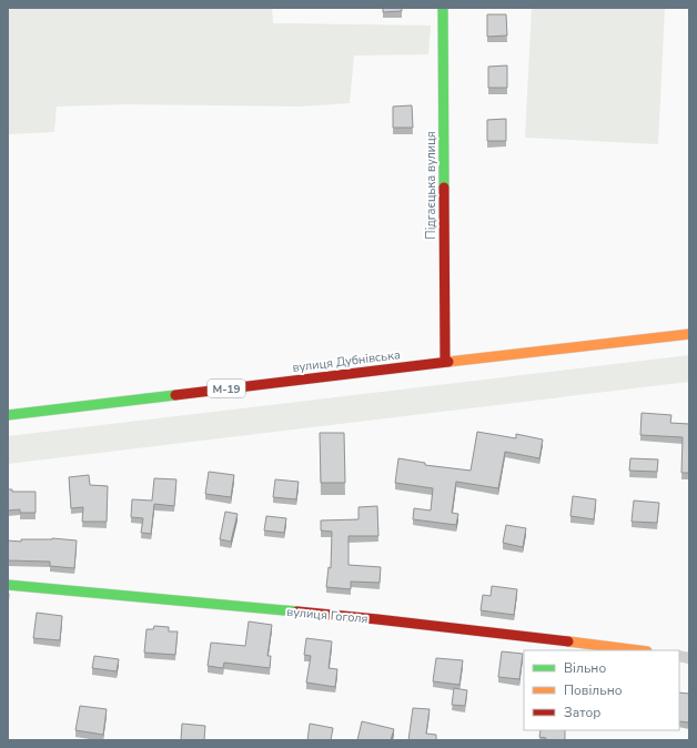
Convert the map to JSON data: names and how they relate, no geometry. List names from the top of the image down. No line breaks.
{"streets":{"main road":["Підгаєцька вулиця","вулиця Дубнівська","М-19","вулиця Гоголя"]},"crossings":[["Підгаєцька вулиця","вулиця Дубнівська"]],"legend":["Вільно","Повільно","Затор"]}
